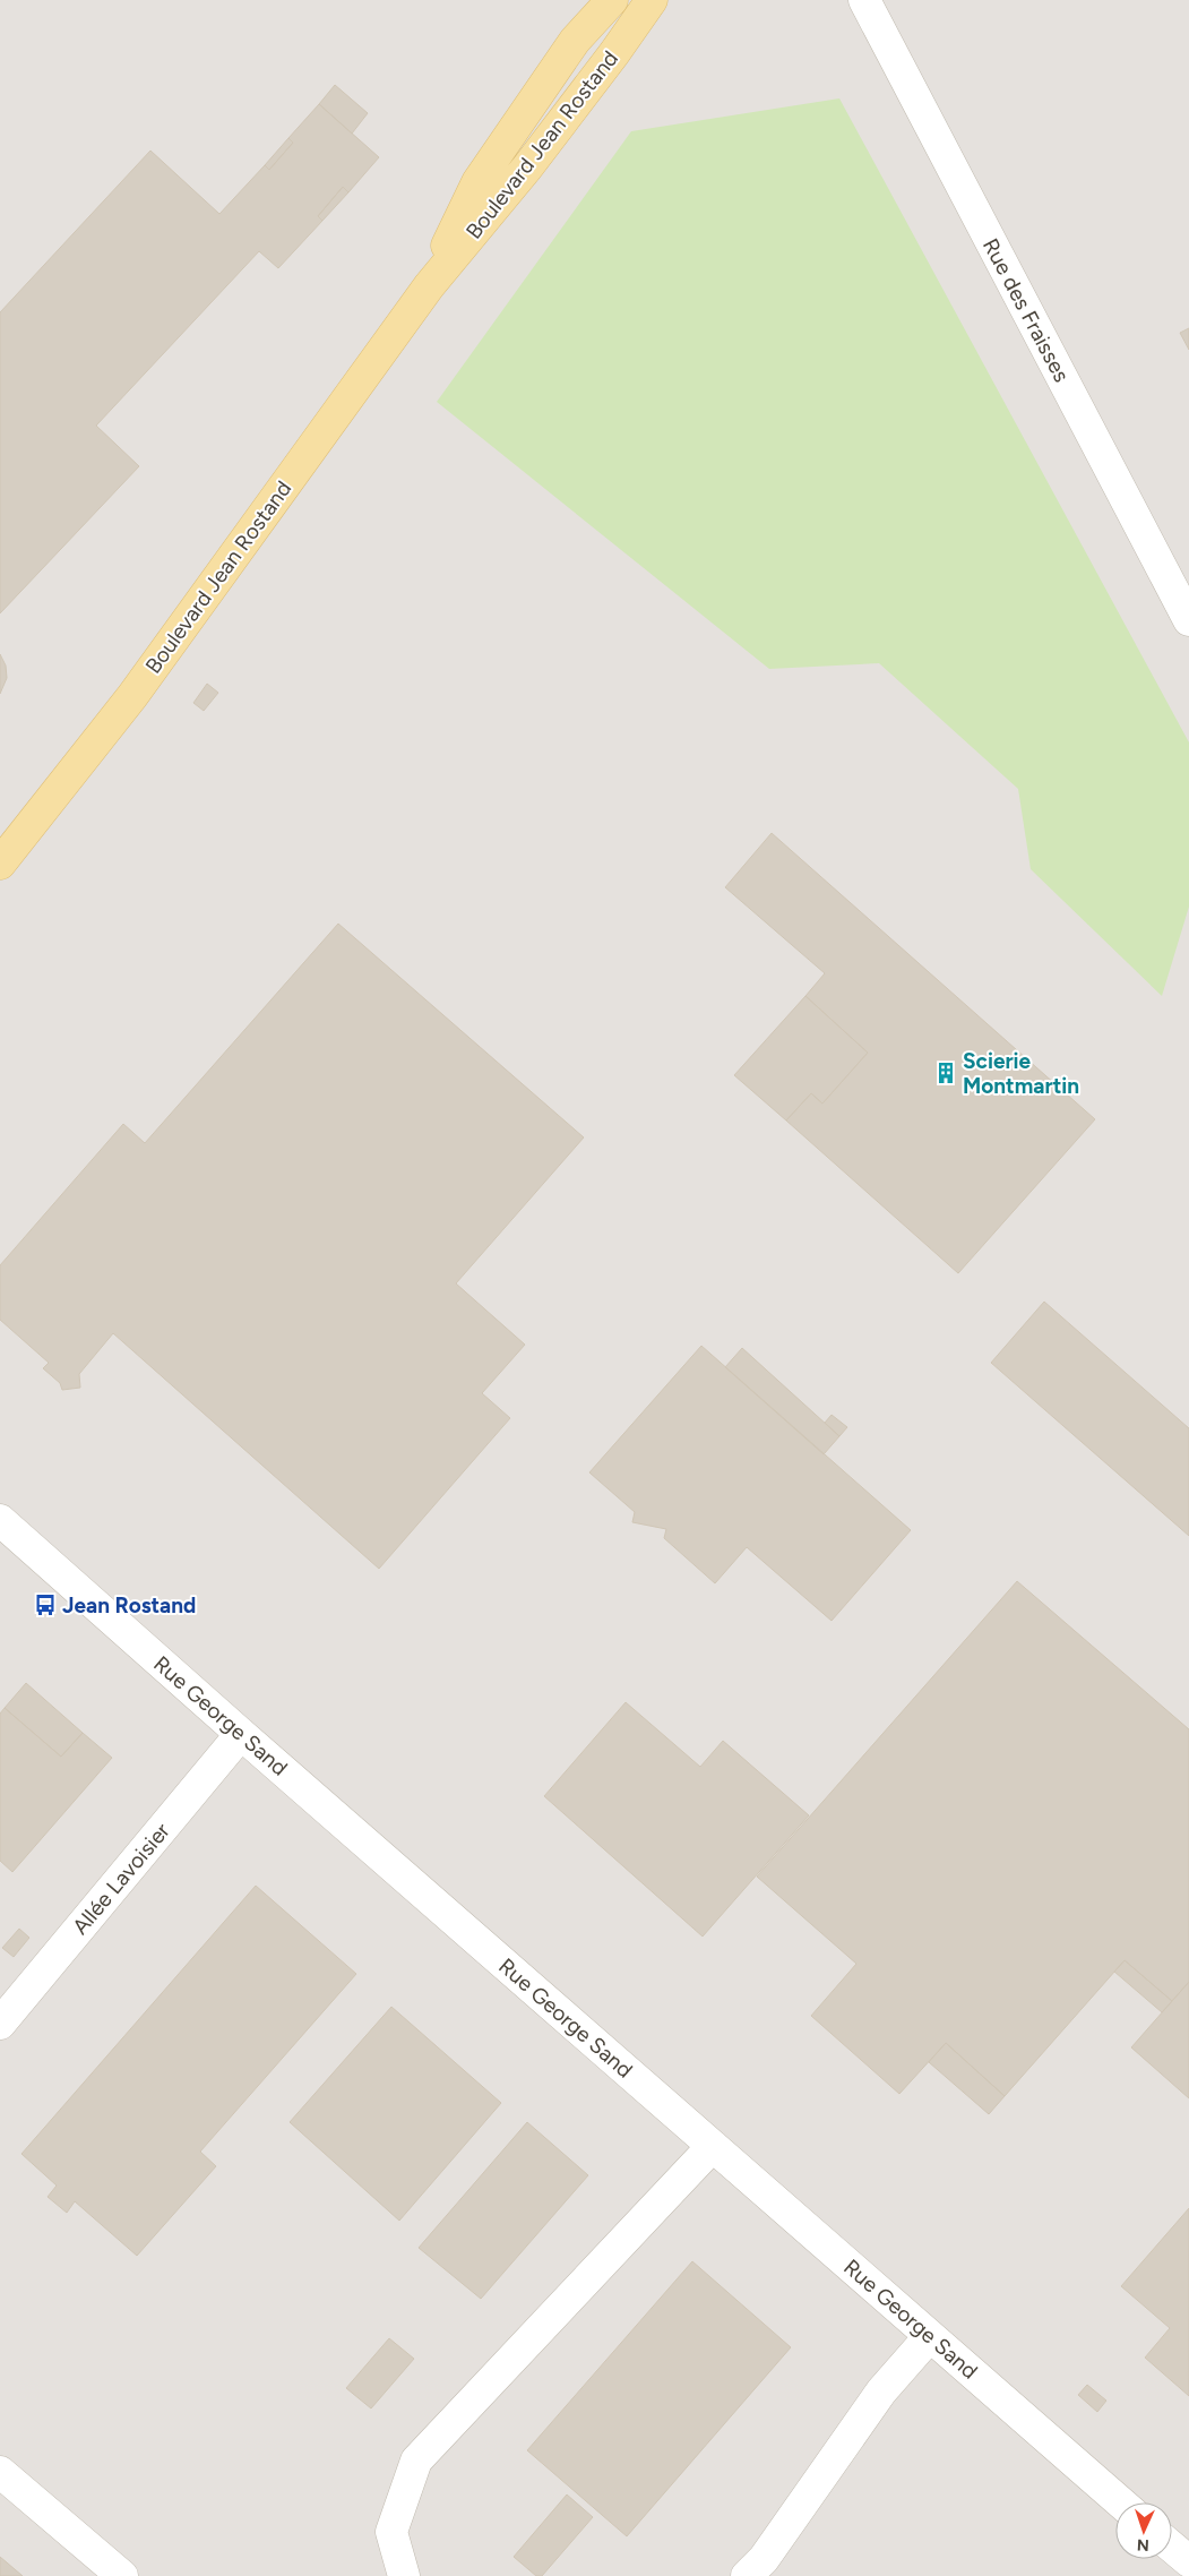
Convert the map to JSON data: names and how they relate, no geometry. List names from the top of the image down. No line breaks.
{"streets":{"main road":["Boulevard Jean Rostand"],"street":["Rue des Fraisses","Rue George Sand","Allée Lavoisier"]},"crossings":[["Rue George Sand","Allée Lavoisier"]],"places":{"building":["Scierie Montmartin"],"bus stop":["Jean Rostand"]},"north":"bottom"}
